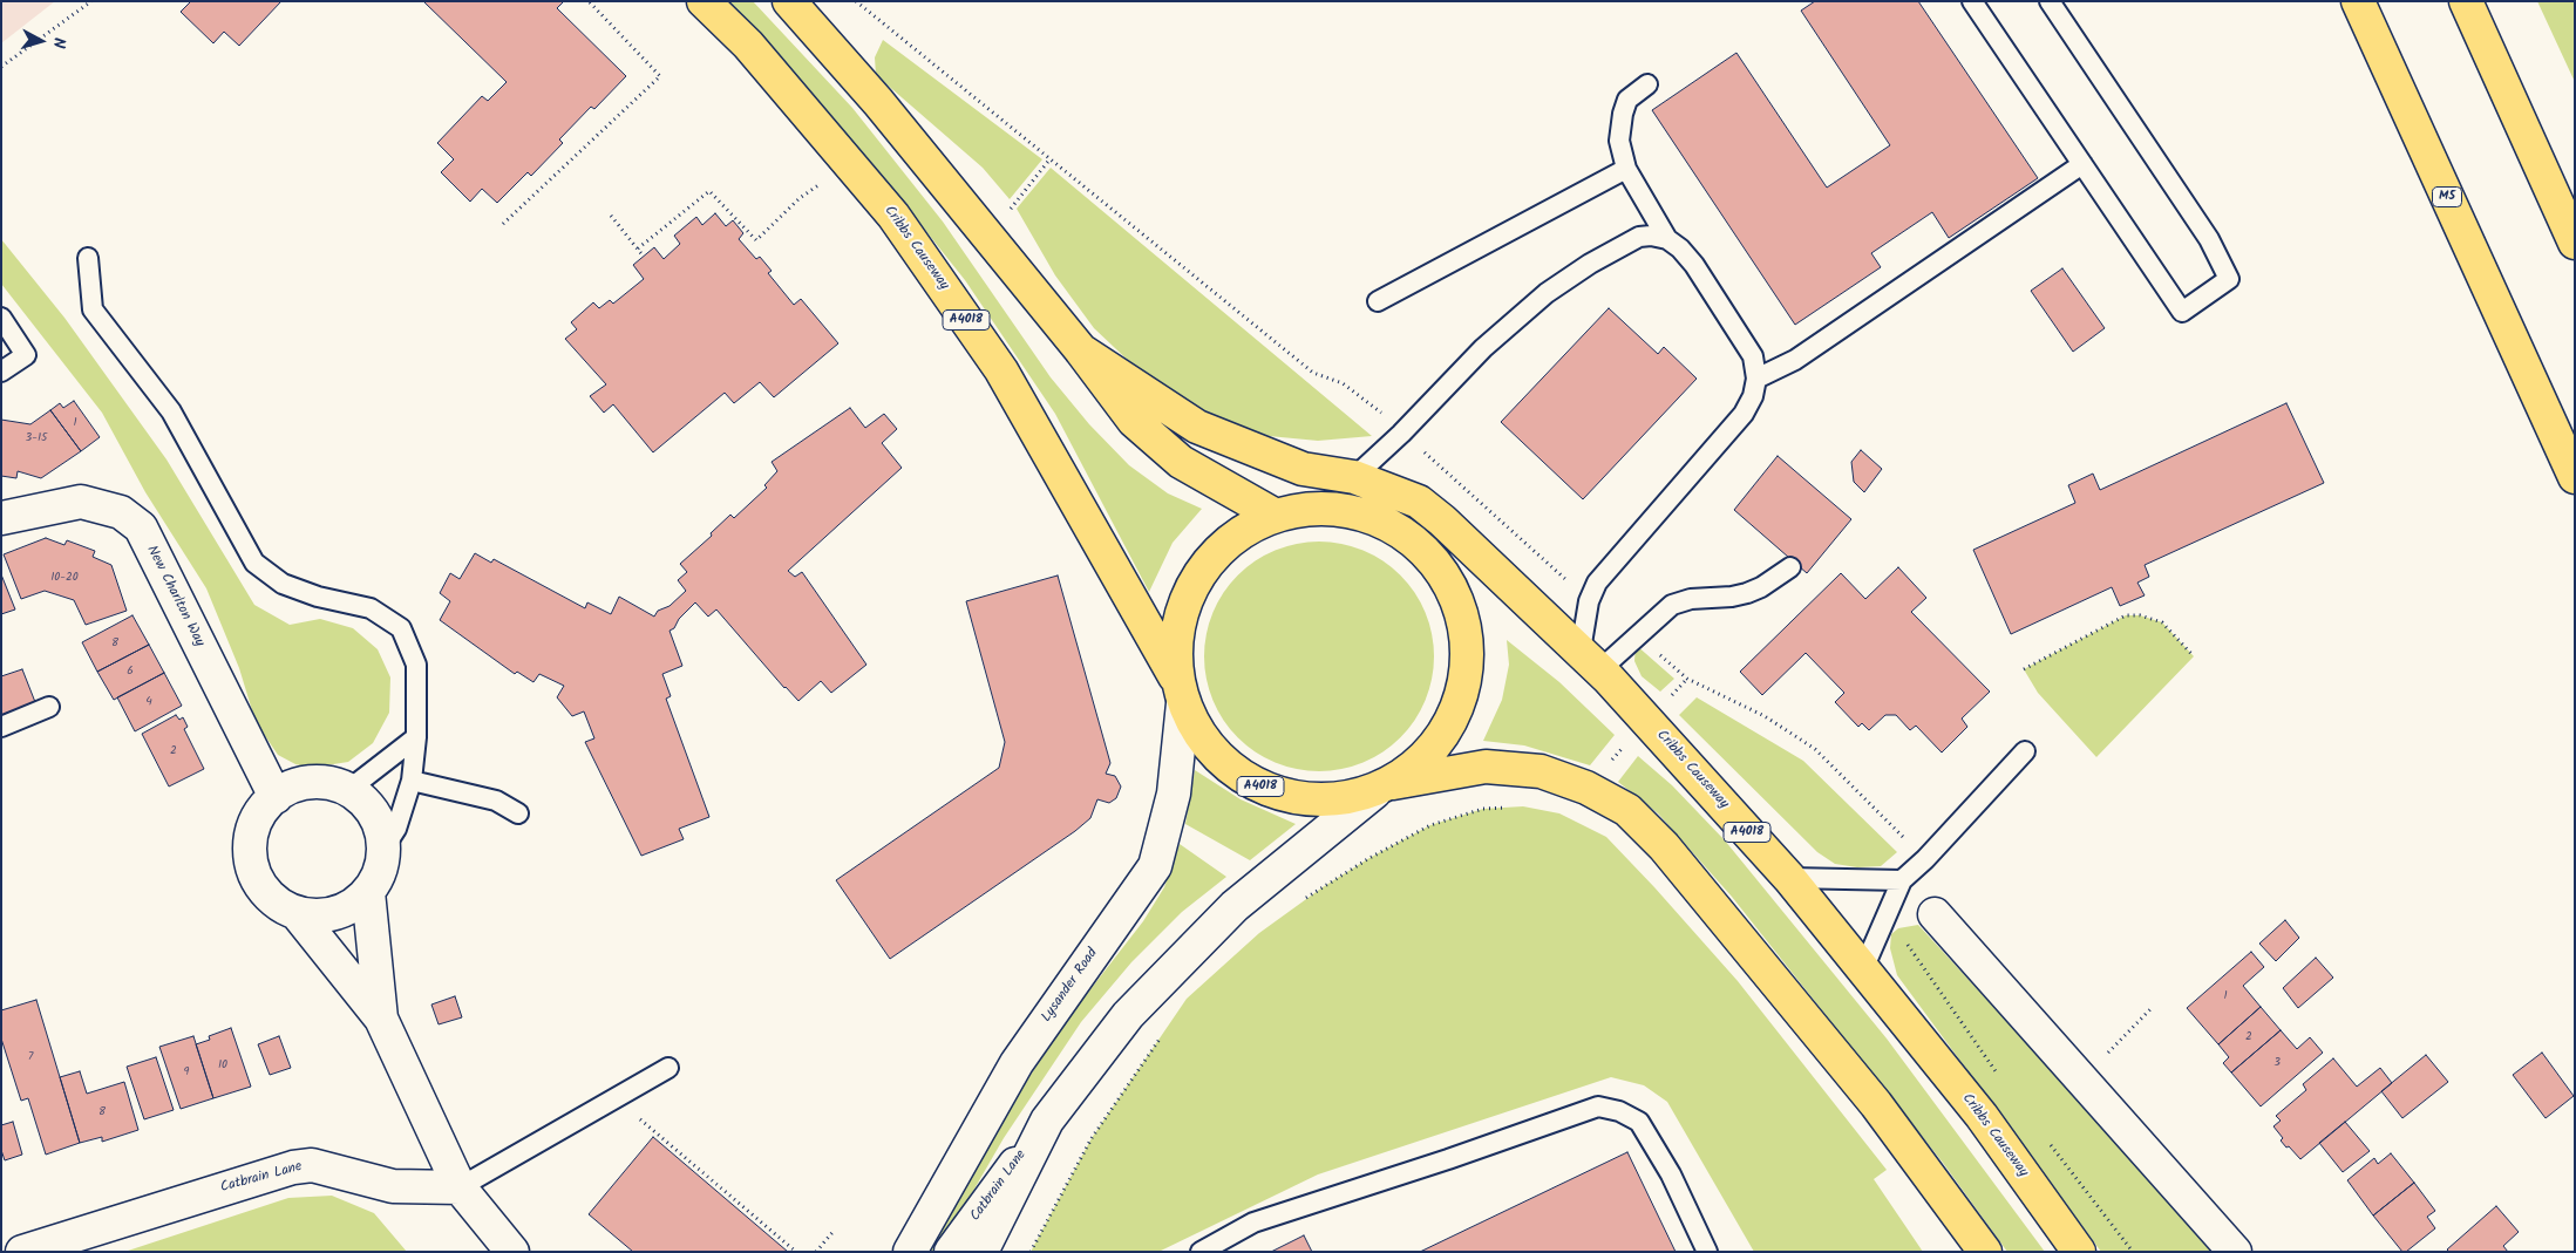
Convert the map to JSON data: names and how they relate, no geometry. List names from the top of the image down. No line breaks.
{"streets":{"main road":["M5","Cribbs Causeway","A4018"],"street":["New Charlton Way","Lysander Road","Catbrain Lane"]},"crossings":[["Cribbs Causeway","A4018"],["Cribbs Causeway","Lysander Road"],["A4018","Lysander Road"]],"house_numbers":["1","3-15","10-20","8","6","4","2","1","2","7","3","10","9","8"],"north":"right"}
